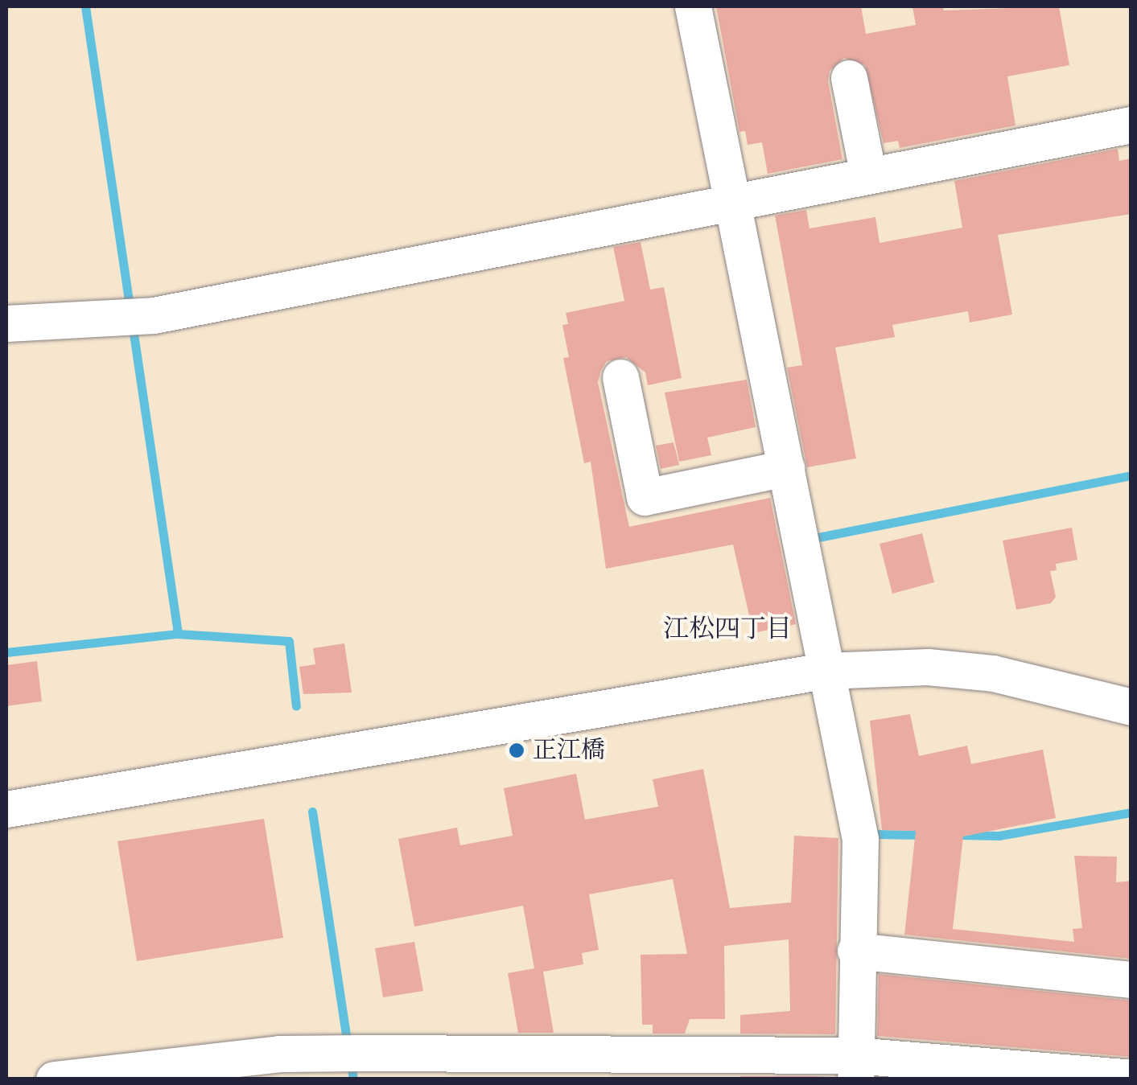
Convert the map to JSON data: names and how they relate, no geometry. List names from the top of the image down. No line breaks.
{"districts":["江松四丁目"],"places":["正江橋"]}
